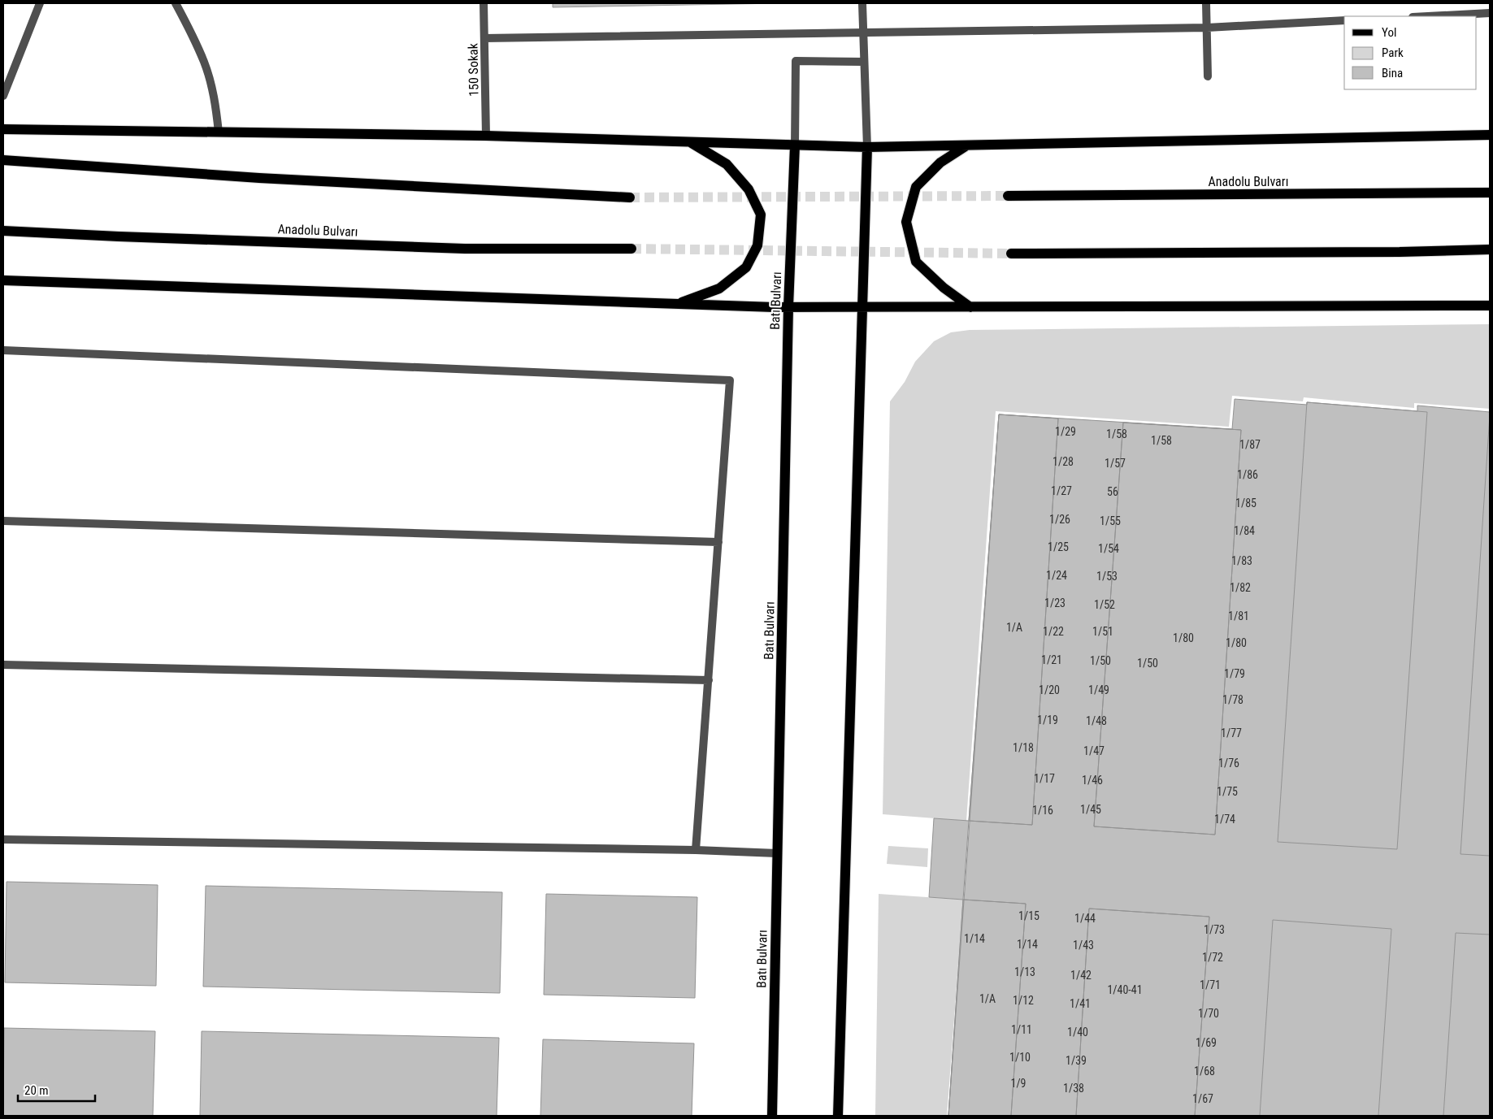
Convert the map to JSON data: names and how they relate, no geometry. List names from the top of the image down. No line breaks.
{"streets":{"main road":["Anadolu Bulvarı","Batı Bulvarı"],"street":["150 Sokak"]},"house_numbers":["1/29","1/58","1/58","1/87","1/28","1/57","1/86","1/27","56","1/85","1/26","1/55","1/84","1/25","1/54","1/83","1/24","1/53","1/82","1/23","1/52","1/81","1/A","1/22","1/51","1/80","1/80","1/21","1/50","1/50","1/79","1/20","1/49","1/78","1/19","1/48","1/77","1/18","1/47","1/76","1/17","1/46","1/75","1/45","1/16","1/74","1/15","1/44","1/73","1/14","1/14","1/43","1/72","1/13","1/42","1/71","1/40-41","1/A","1/12","1/41","1/70","1/11","1/40","1/69","1/10","1/39","1/68","1/9","1/38","1/67"],"legend":["Yol","Park","Bina"],"scale_bar":"20 m"}
